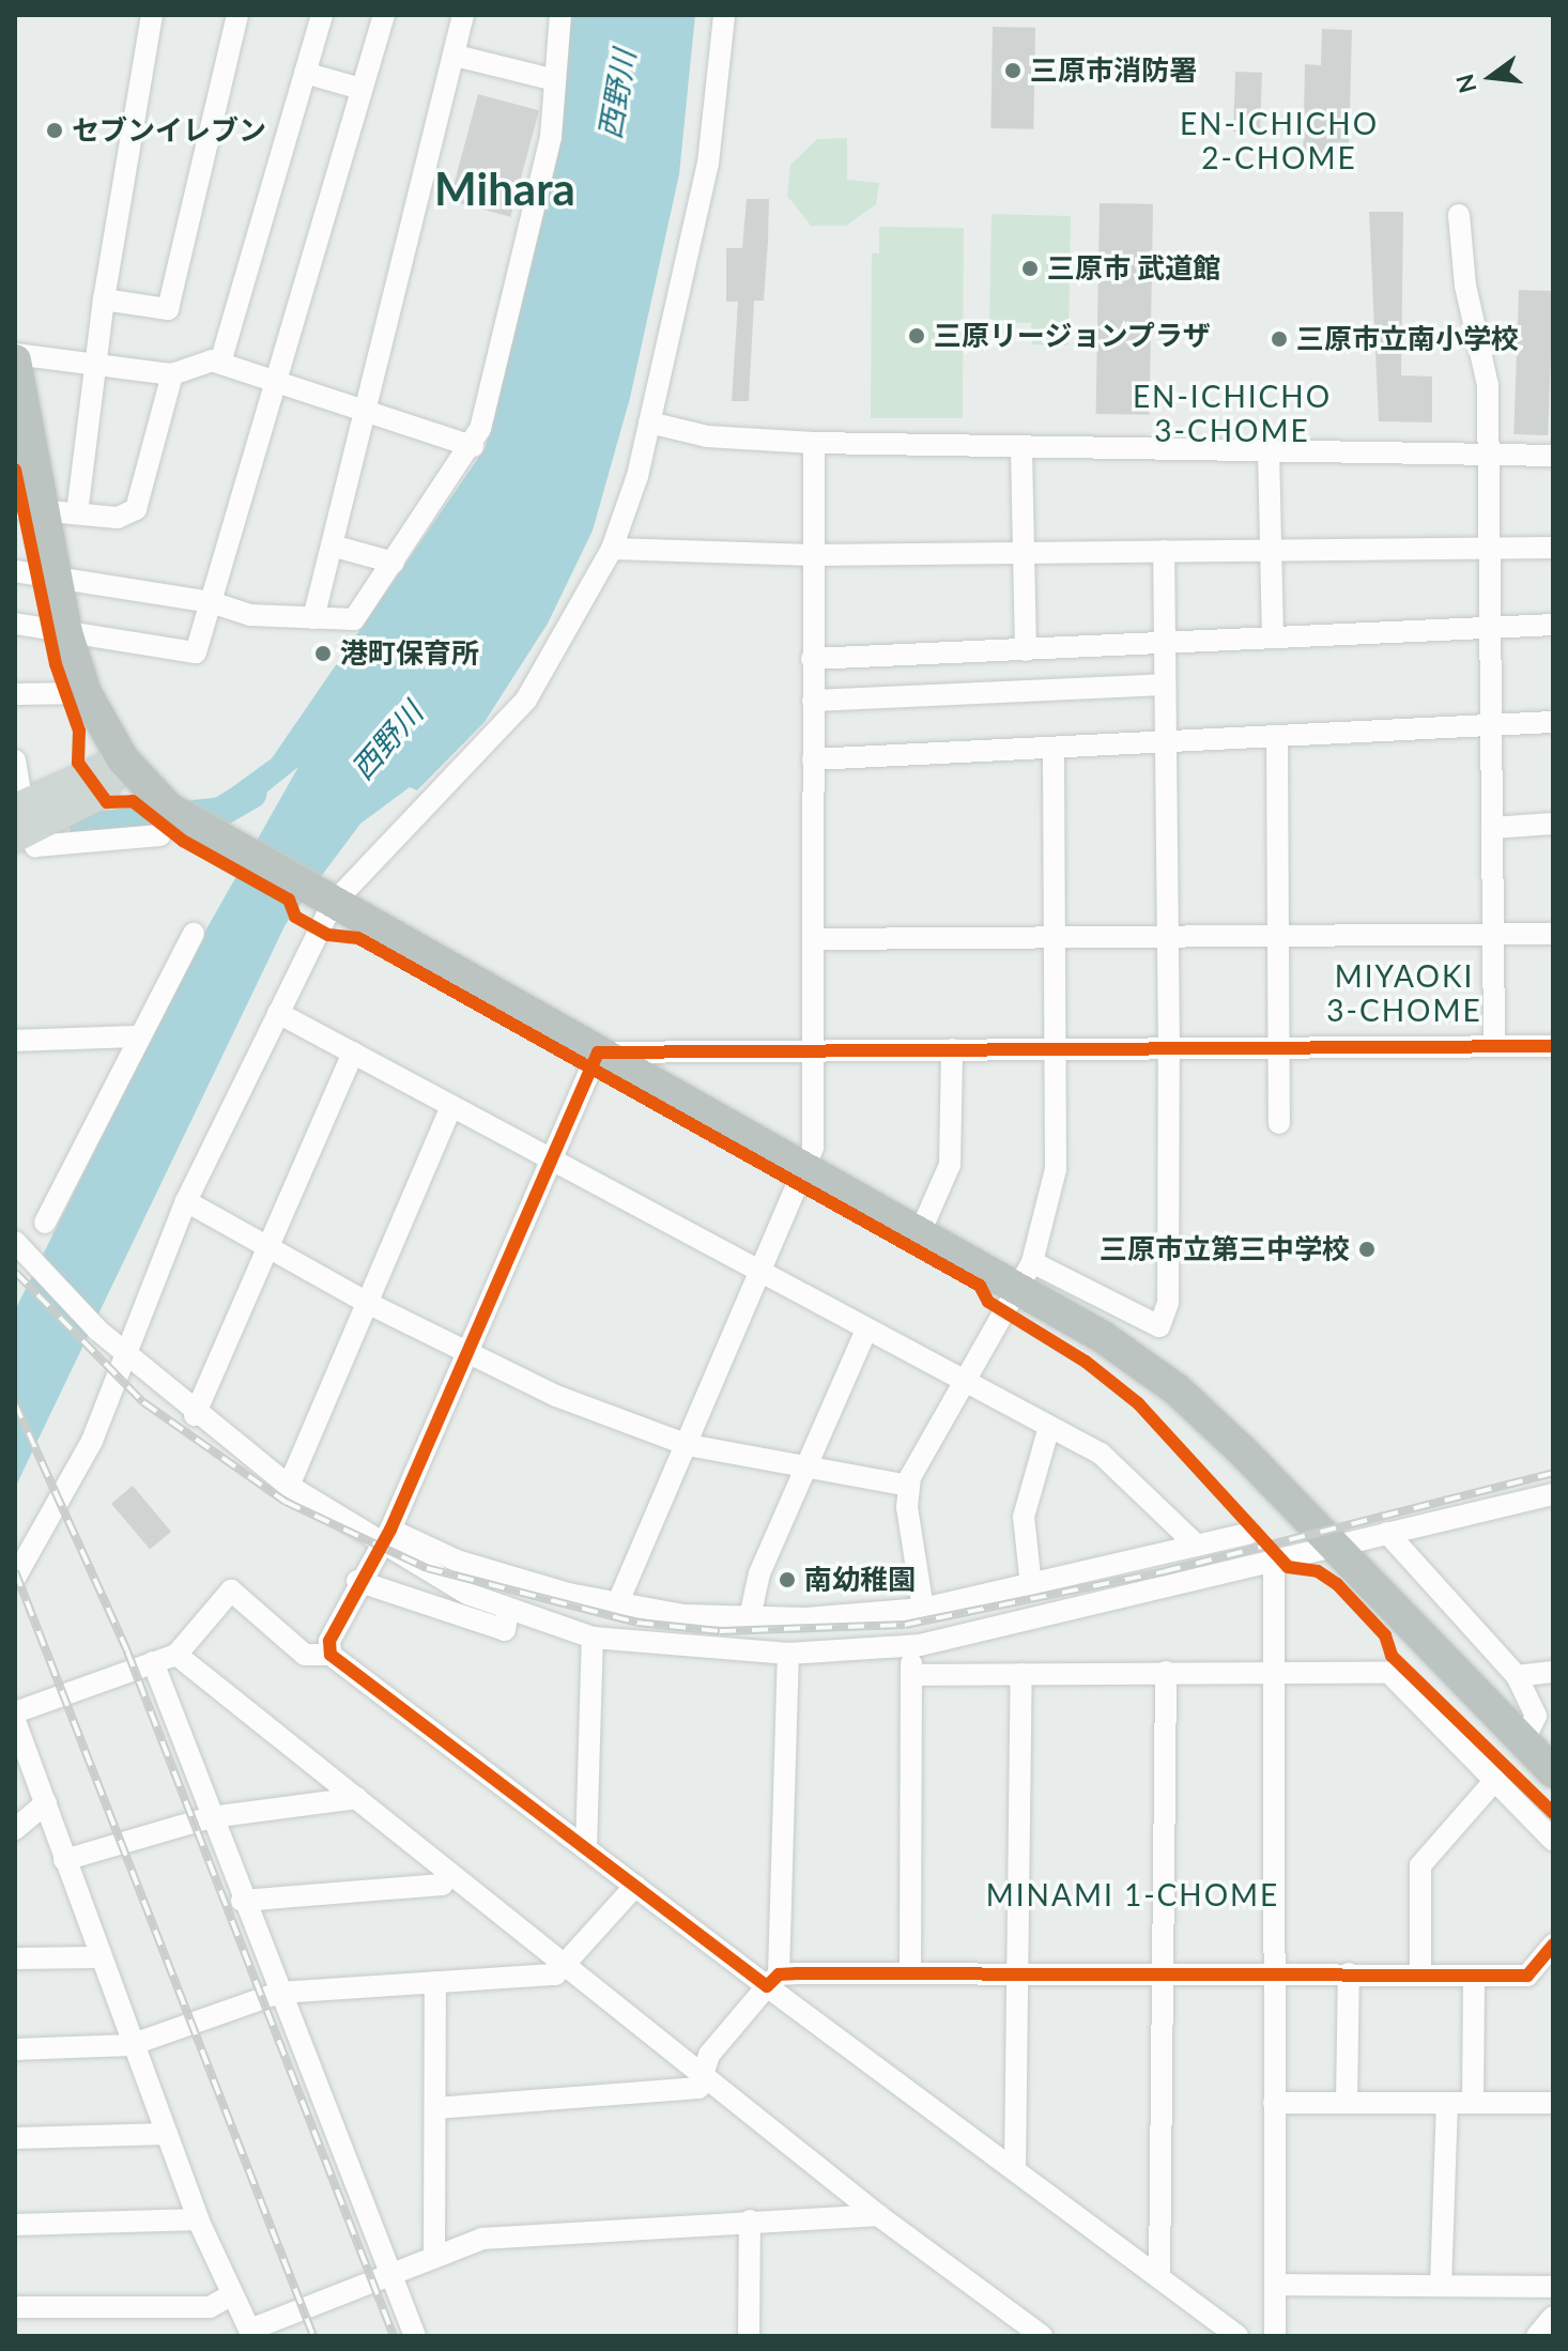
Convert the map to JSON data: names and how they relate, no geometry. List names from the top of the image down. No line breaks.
{"districts":["EN-ICHICHO 2-CHOME","Mihara","EN-ICHICHO 3-CHOME","MIYAOKI 3-CHOME","MINAMI 1-CHOME"],"water":["西野川"],"places":["三原市消防署","セブンイレブン","三原市 武道館","三原リージョンプラザ","三原市立南小学校","港町保育所","三原市立第三中学校","南幼稚園"],"north":"left"}
